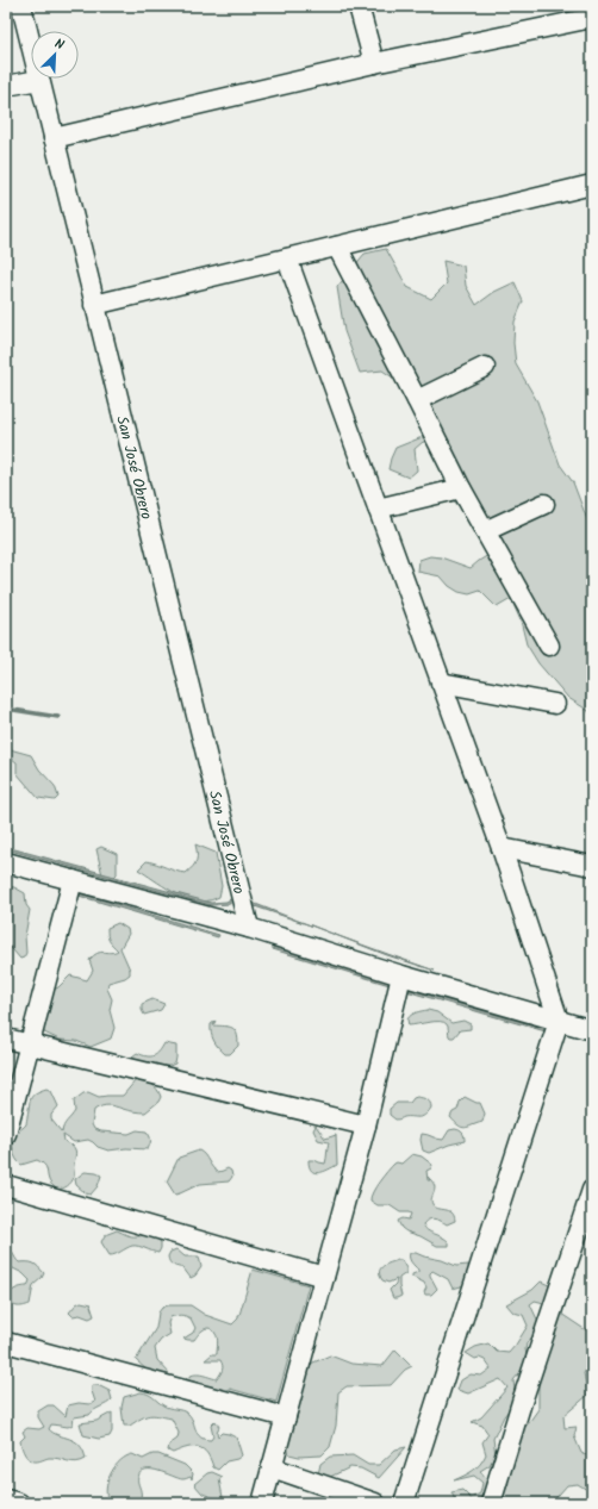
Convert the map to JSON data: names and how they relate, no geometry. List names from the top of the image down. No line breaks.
{"streets":{"street":["San José Obrero"]},"north":"top right"}
